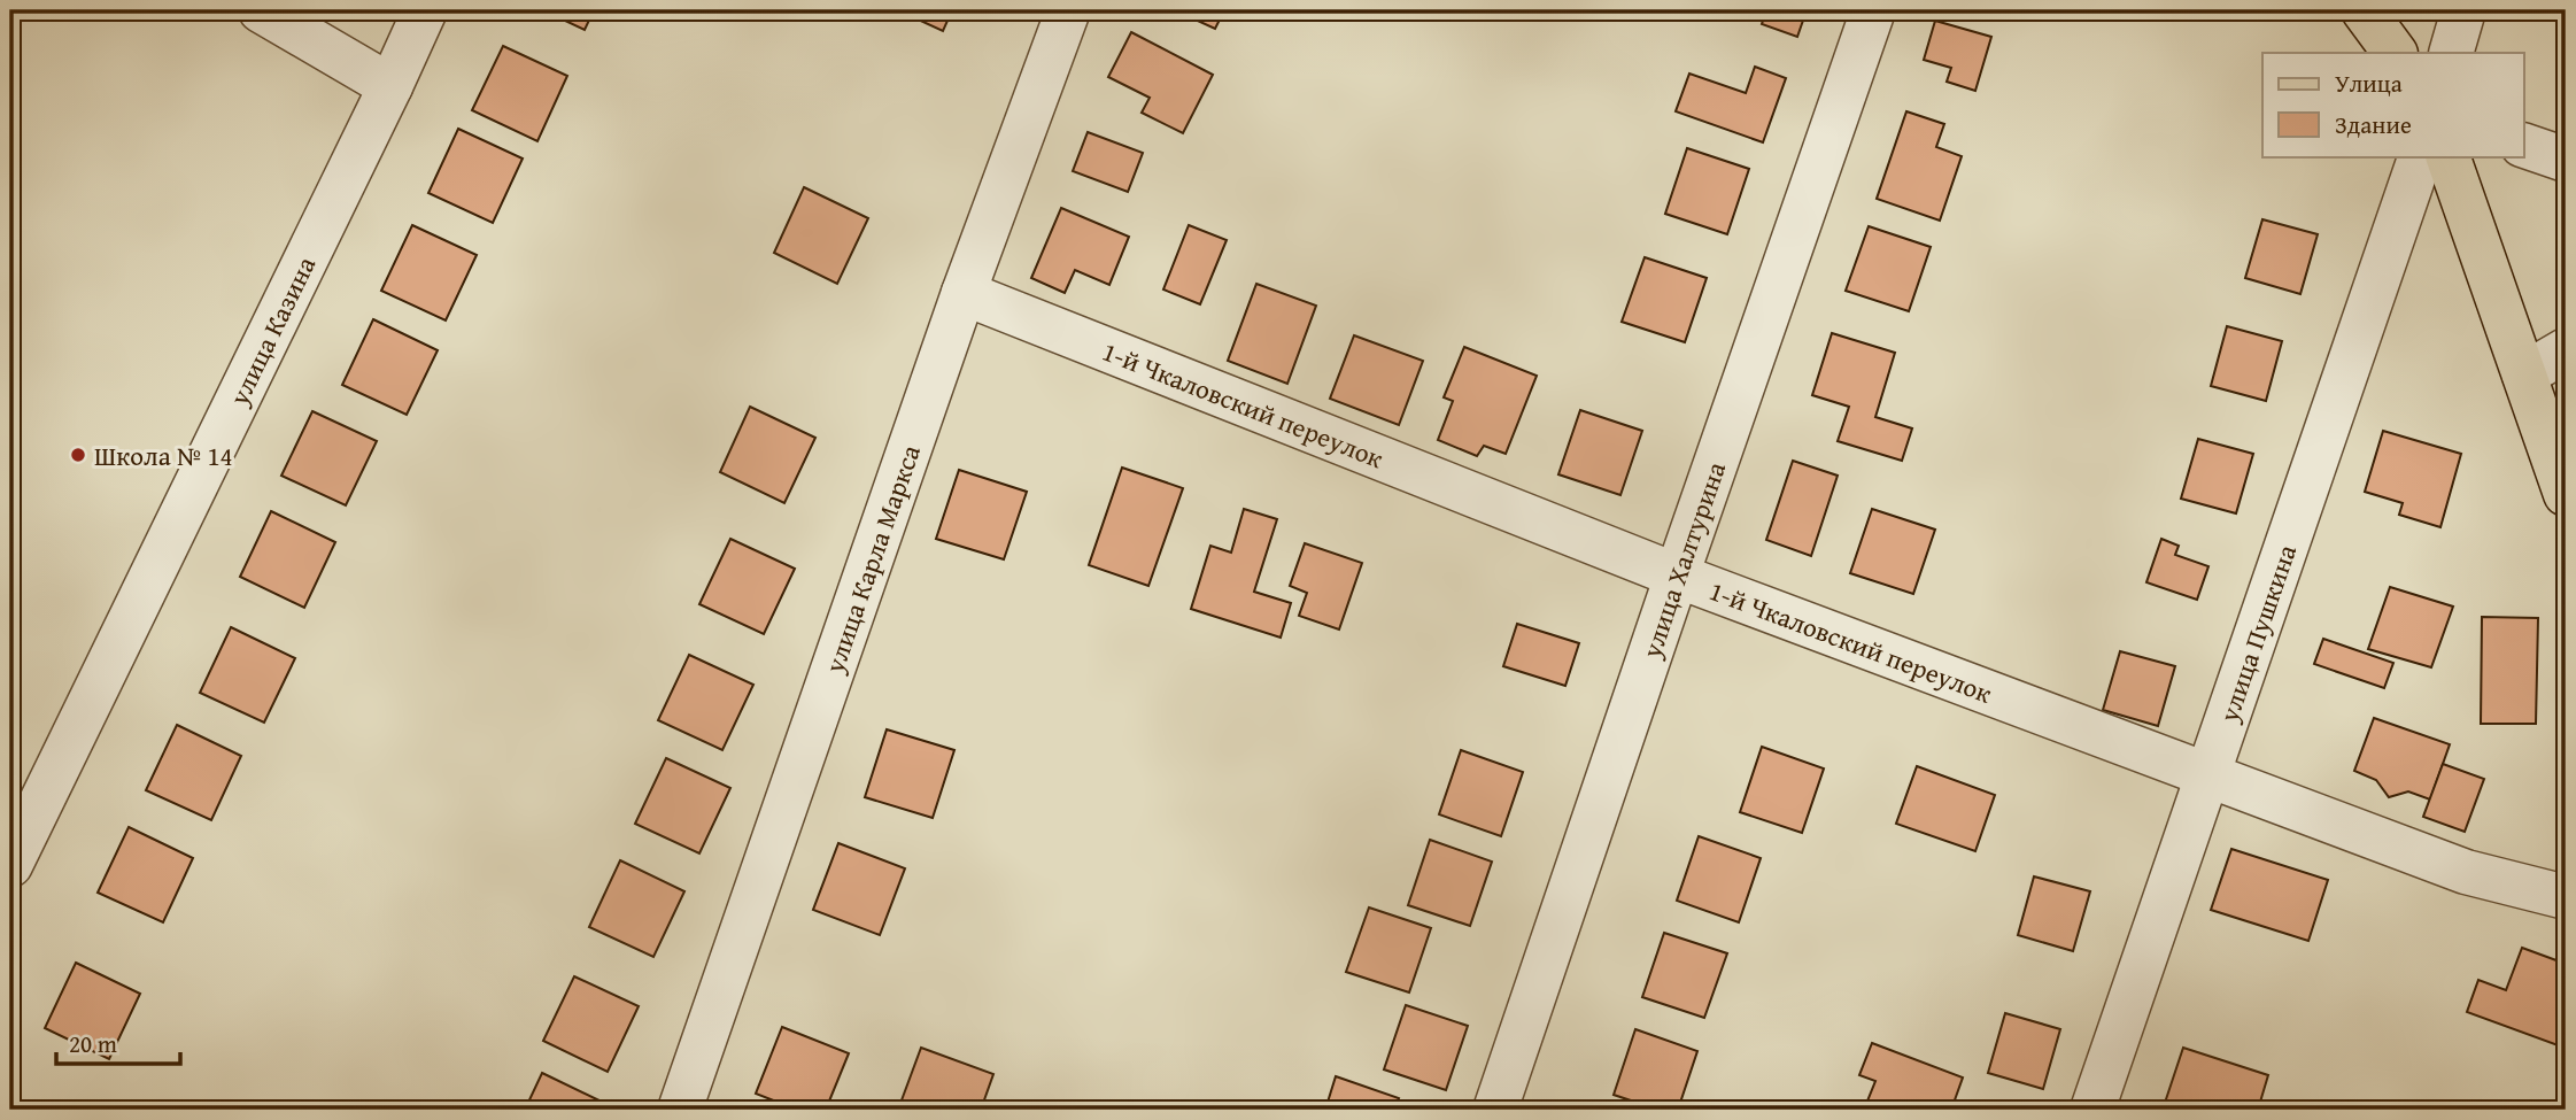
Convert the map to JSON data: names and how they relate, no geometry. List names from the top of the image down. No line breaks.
{"streets":{"street":["улица Казина","1-й Чкаловский переулок","улица Карла Маркса","улица Халтурина","улица Пушкина"]},"crossings":[["1-й Чкаловский переулок","улица Карла Маркса"],["1-й Чкаловский переулок","улица Халтурина"],["1-й Чкаловский переулок","улица Пушкина"]],"places":["Школа № 14"],"legend":["Улица","Здание"],"scale_bar":"20 m"}
